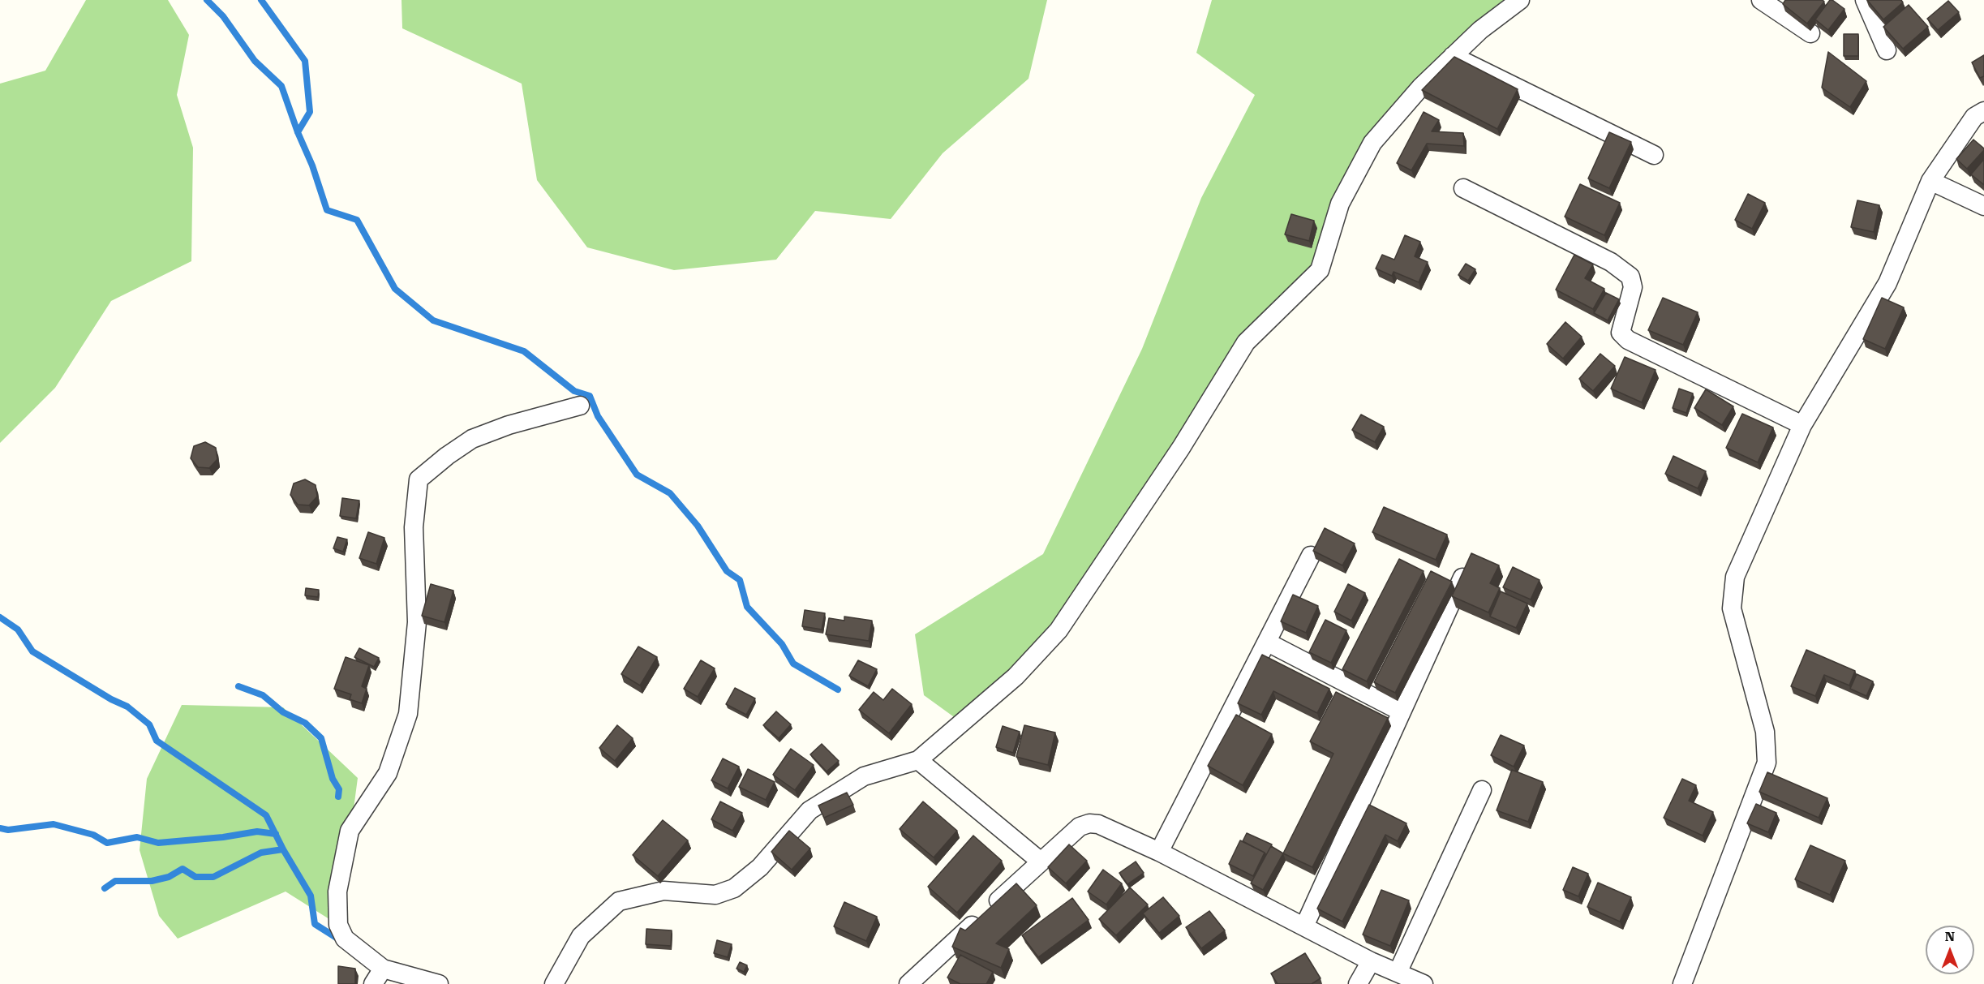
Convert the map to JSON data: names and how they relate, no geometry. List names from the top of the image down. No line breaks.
{"north":"top"}
